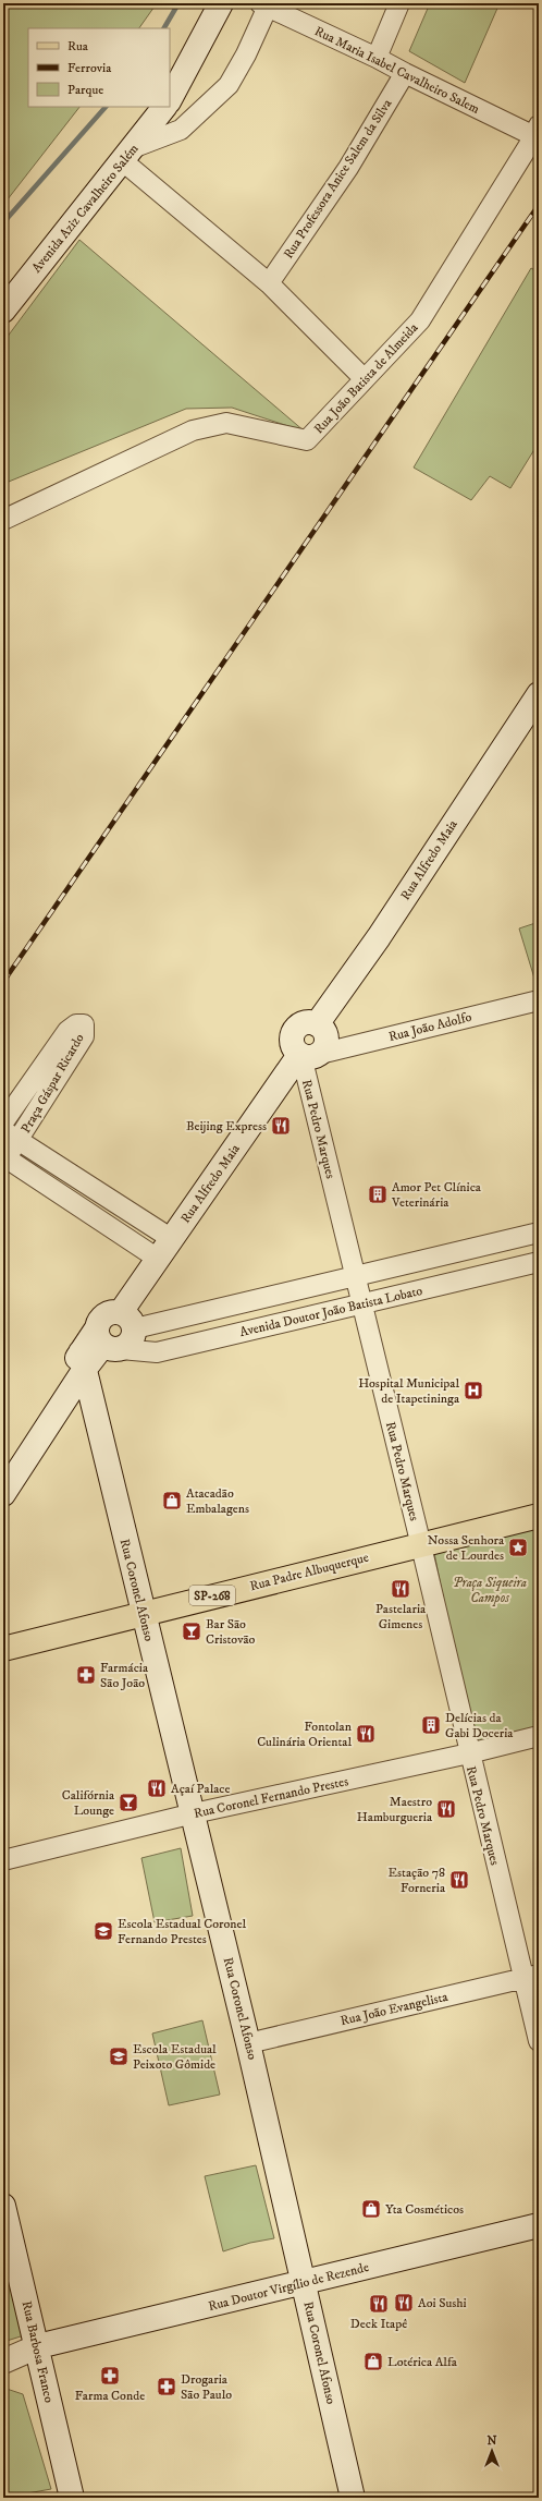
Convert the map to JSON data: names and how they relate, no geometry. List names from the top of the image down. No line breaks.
{"streets":{"main road":["Avenida Aziz Cavalheiro Salém","Rua Alfredo Maia","Rua Padre Albuquerque","Rua Coronel Afonso","SP-268","Rua Doutor Virgílio de Rezende","Rua Barbosa Franco"],"street":["Rua Maria Isabel Cavalheiro Salem","Rua Professora Anice Salem da Silva","Rua João Batista de Almeida","Rua João Adolfo","Praça Gáspar Ricardo","Rua Pedro Marques","Avenida Doutor João Batista Lobato","Rua Coronel Fernando Prestes","Rua João Evangelista"]},"crossings":[["Rua Maria Isabel Cavalheiro Salem","Rua Professora Anice Salem da Silva"],["Rua Maria Isabel Cavalheiro Salem","Rua João Batista de Almeida"],["Rua Alfredo Maia","Rua João Adolfo"],["Rua Alfredo Maia","Rua Pedro Marques"],["Rua Alfredo Maia","Avenida Doutor João Batista Lobato"],["Rua João Adolfo","Rua Pedro Marques"],["Rua Pedro Marques","Avenida Doutor João Batista Lobato"],["Rua Pedro Marques","Rua Padre Albuquerque"],["Rua Pedro Marques","Rua Coronel Fernando Prestes"],["Rua Pedro Marques","Rua João Evangelista"],["Rua Padre Albuquerque","Rua Coronel Afonso"],["Rua Coronel Afonso","Rua Coronel Fernando Prestes"],["Rua Coronel Afonso","Rua João Evangelista"],["Rua Coronel Afonso","Rua Doutor Virgílio de Rezende"],["Rua Doutor Virgílio de Rezende","Rua Barbosa Franco"]],"parks":["Praça Siqueira Campos"],"places":{"restaurant":["Beijing Express","Pastelaria Gimenes","Fontolan Culinária Oriental","Açaí Palace","Maestro Hamburgueria","Estação 78 Forneria","Aoi Sushi","Deck Itapê"],"building":["Amor Pet Clínica Veterinária","Delícias da Gabi Doceria"],"hospital":["Hospital Municipal de Itapetininga"],"shop":["Atacadão Embalagens","Yta Cosméticos","Lotérica Alfa"],"place":["Nossa Senhora de Lourdes"],"bar":["Bar São Cristovão","Califórnia Lounge"],"pharmacy":["Farmácia São João","Farma Conde","Drogaria São Paulo"],"school or university":["Escola Estadual Coronel Fernando Prestes","Escola Estadual Peixoto Gômide"]},"legend":["Rua","Ferrovia","Parque"],"north":"top"}
